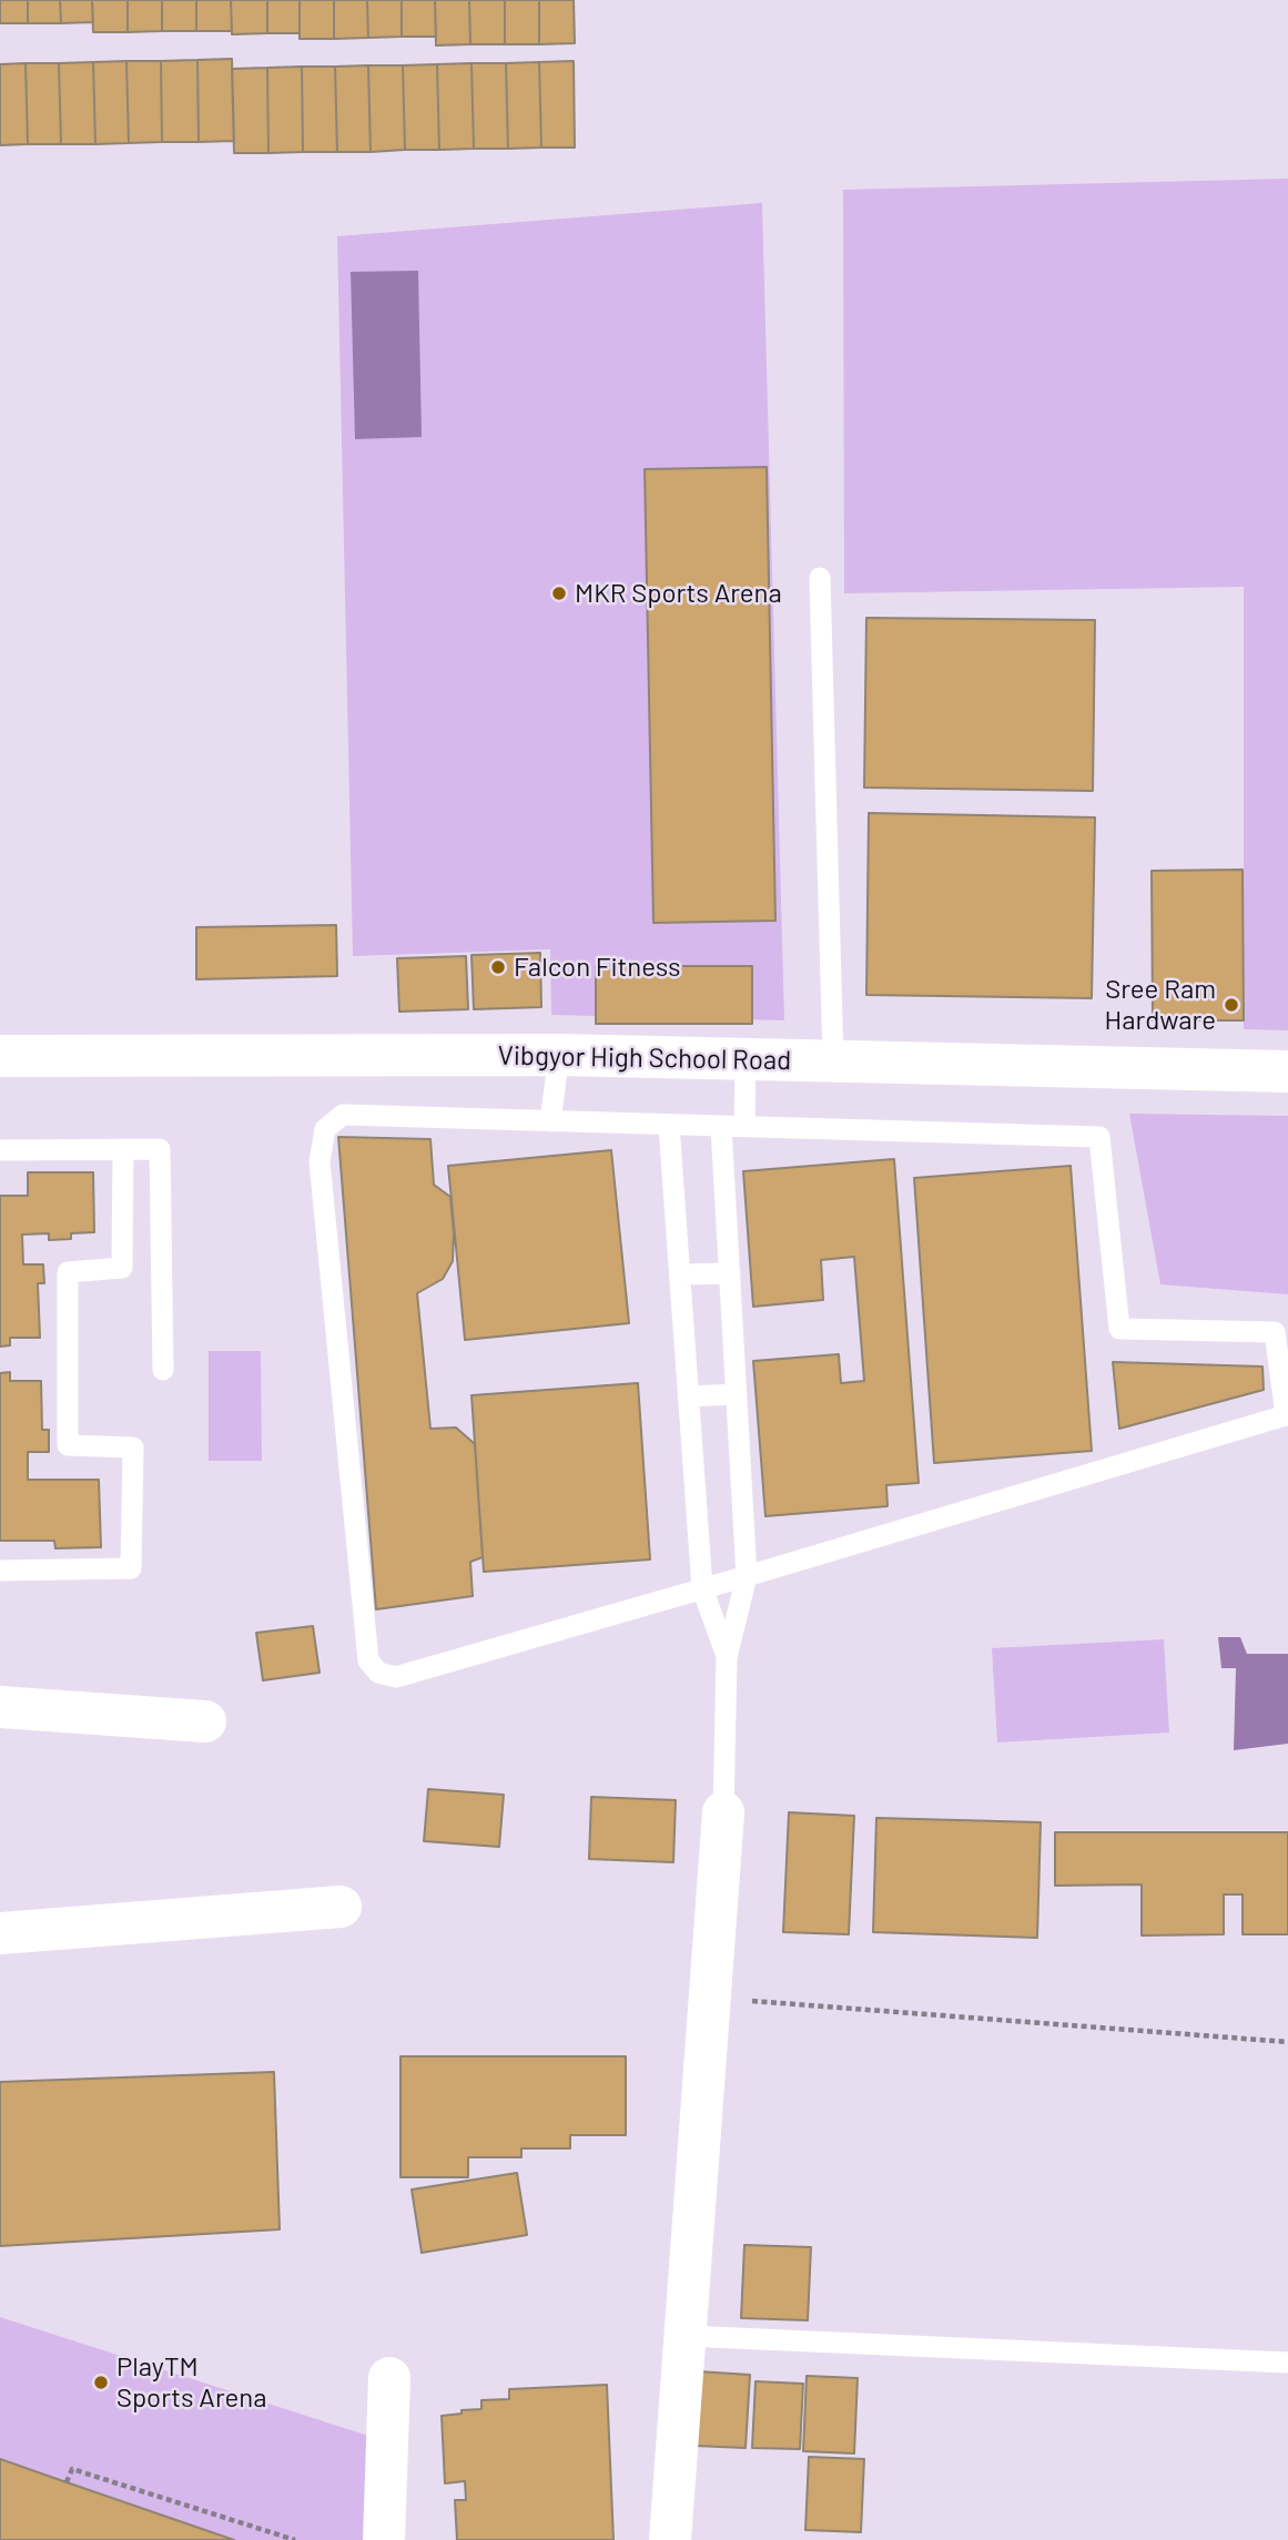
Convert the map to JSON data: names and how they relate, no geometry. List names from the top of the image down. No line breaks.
{"streets":{"street":["Vibgyor High School Road"]},"places":["MKR Sports Arena","Falcon Fitness","Sree Ram Hardware","PlayTM Sports Arena"]}
